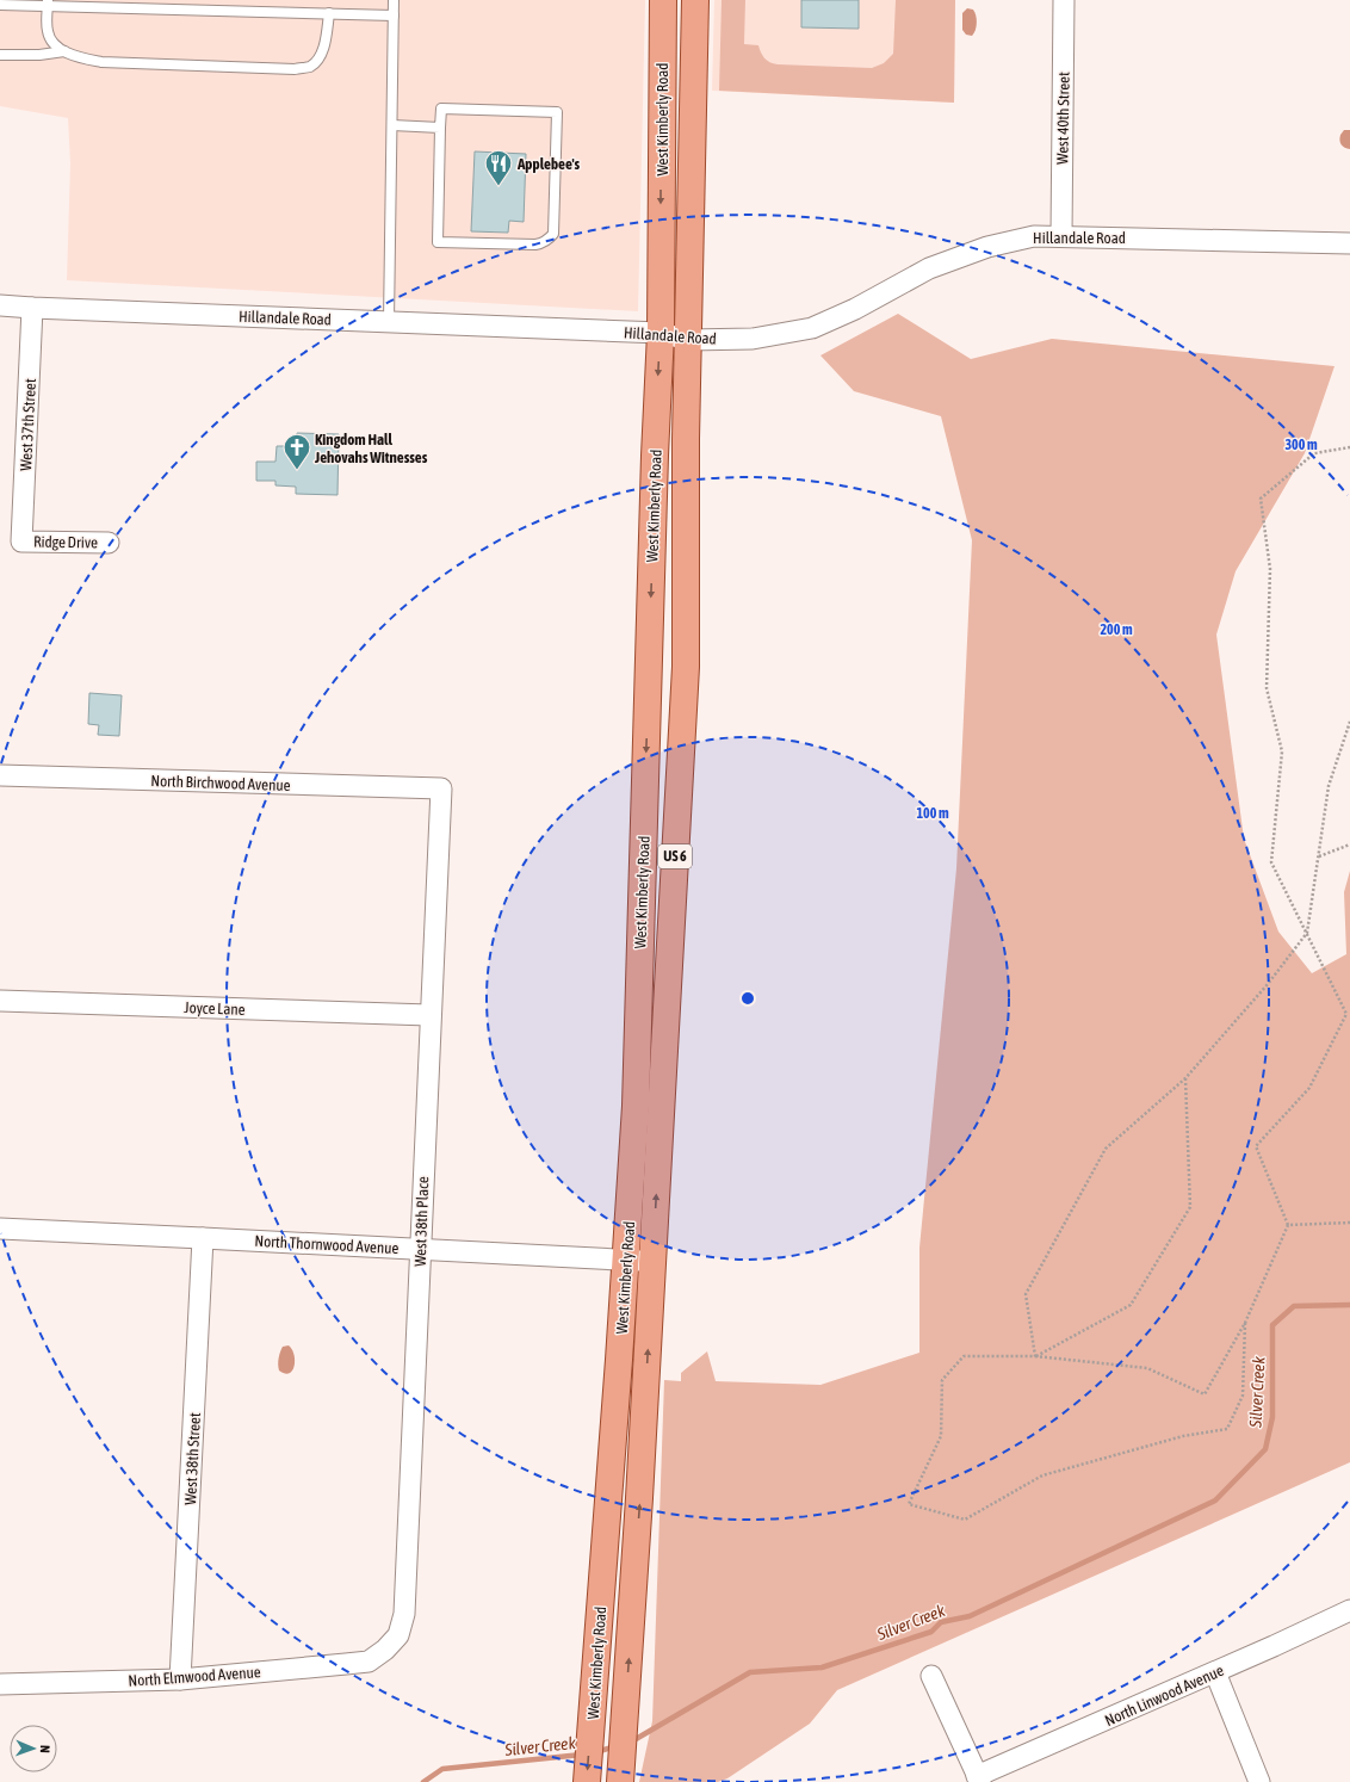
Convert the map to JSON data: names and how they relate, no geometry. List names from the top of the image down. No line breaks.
{"streets":{"main road":["West Kimberly Road","US 6"],"street":["West 40th Street","Hillandale Road","West 37th Street","Ridge Drive","North Birchwood Avenue","Joyce Lane","West 38th Place","North Thornwood Avenue","West 38th Street","North Elmwood Avenue","North Linwood Avenue"]},"crossings":[["West 40th Street","Hillandale Road"],["West Kimberly Road","Hillandale Road"],["West Kimberly Road","North Thornwood Avenue"],["Hillandale Road","West 37th Street"],["West 37th Street","Ridge Drive"],["North Birchwood Avenue","West 38th Place"],["Joyce Lane","West 38th Place"],["West 38th Place","North Thornwood Avenue"],["West 38th Place","North Elmwood Avenue"],["North Thornwood Avenue","West 38th Street"],["West 38th Street","North Elmwood Avenue"]],"water":["Silver Creek"],"places":{"restaurant":["Applebee's"],"church":["Kingdom Hall Jehovahs Witnesses"]},"north":"right","rings":["300 m","200 m","100 m"]}
